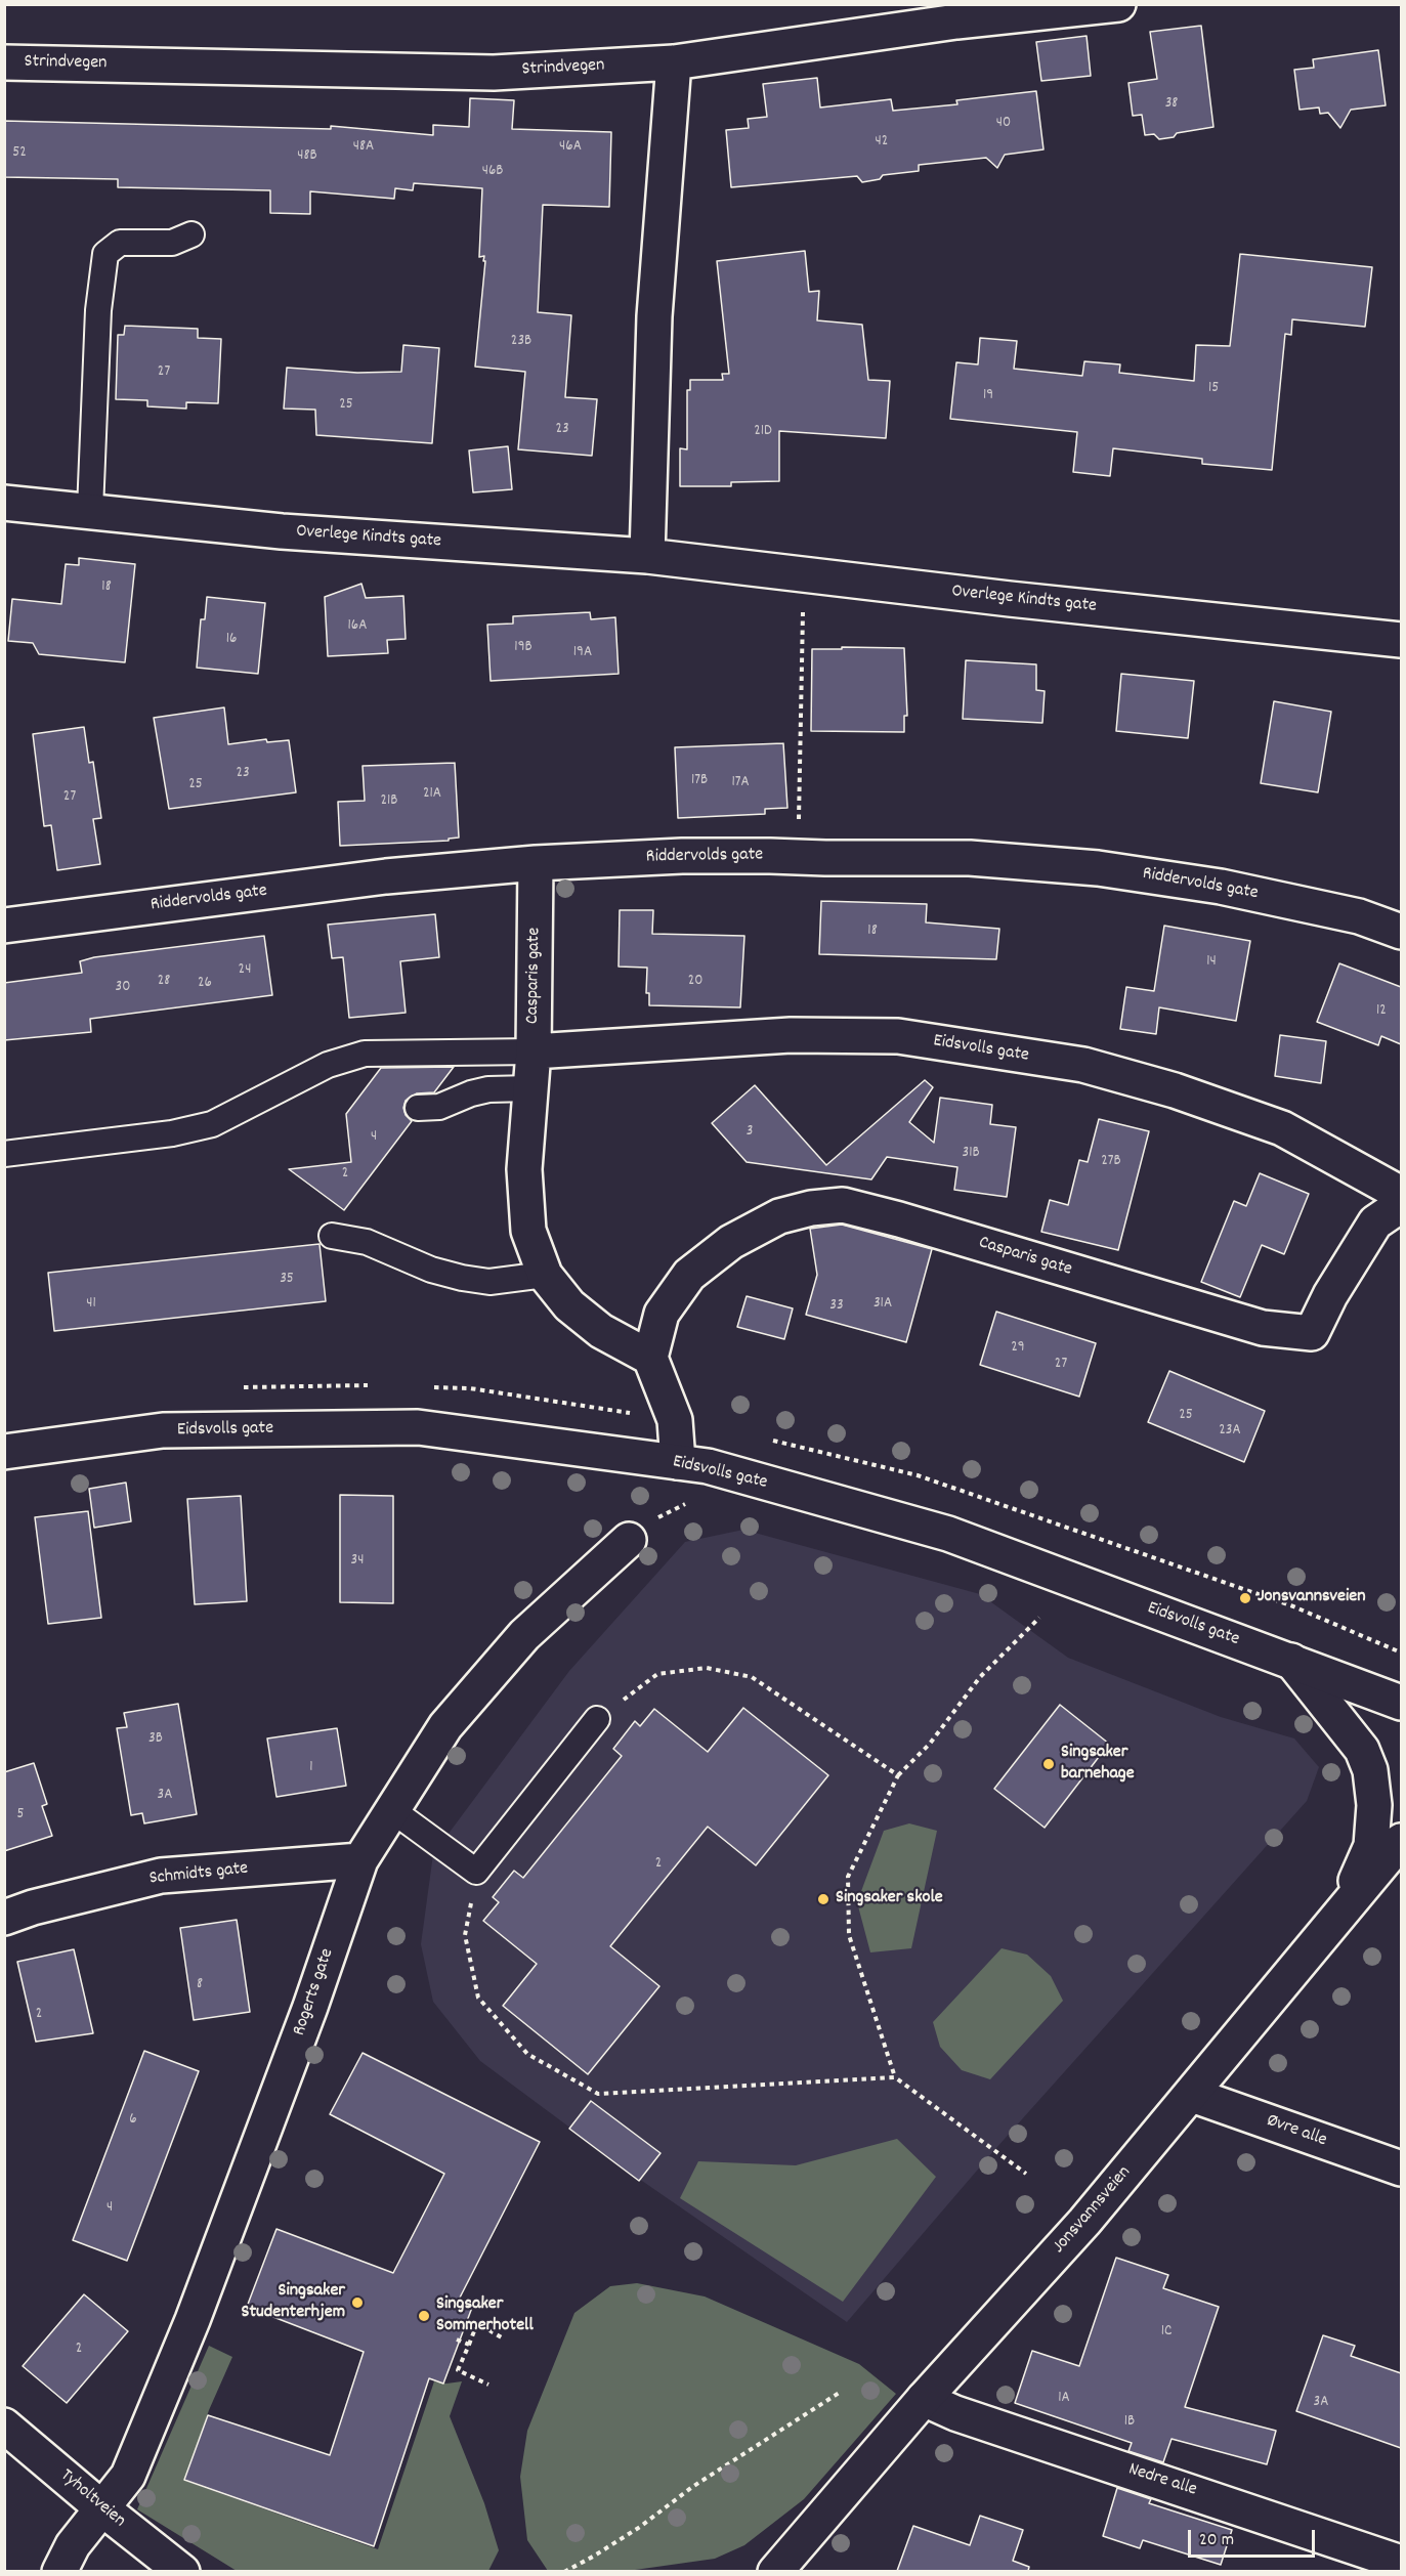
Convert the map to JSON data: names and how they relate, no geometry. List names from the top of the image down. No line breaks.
{"streets":{"street":["Strindvegen","Overlege Kindts gate","Riddervolds gate","Casparis gate","Eidsvolls gate","Schmidts gate","Rogerts gate","Øvre alle","Jonsvannsveien","Nedre alle","Tyholtveien"]},"crossings":[["Riddervolds gate","Casparis gate"],["Casparis gate","Eidsvolls gate"],["Schmidts gate","Rogerts gate"],["Rogerts gate","Tyholtveien"],["Øvre alle","Jonsvannsveien"],["Jonsvannsveien","Nedre alle"]],"places":["Jonsvannsveien","Singsaker barnehage","Singsaker skole","Singsaker Studenterhjem","Singsaker Sommerhotell"],"house_numbers":["38","40","42","48A","46A","52","48B","46B","23B","27","15","19","25","23","21D","18","16A","16","19B","19A","23","17B","17A","25","21A","27","21B","18","14","24","28","20","26","30","12","3","4","31B","27B","2","35","41","31A","33","29","27","25","23A","34","3B","1","3A","5","2","8","2","6","4","1C","2","1A","3A","1B"],"scale_bar":"20 m"}
